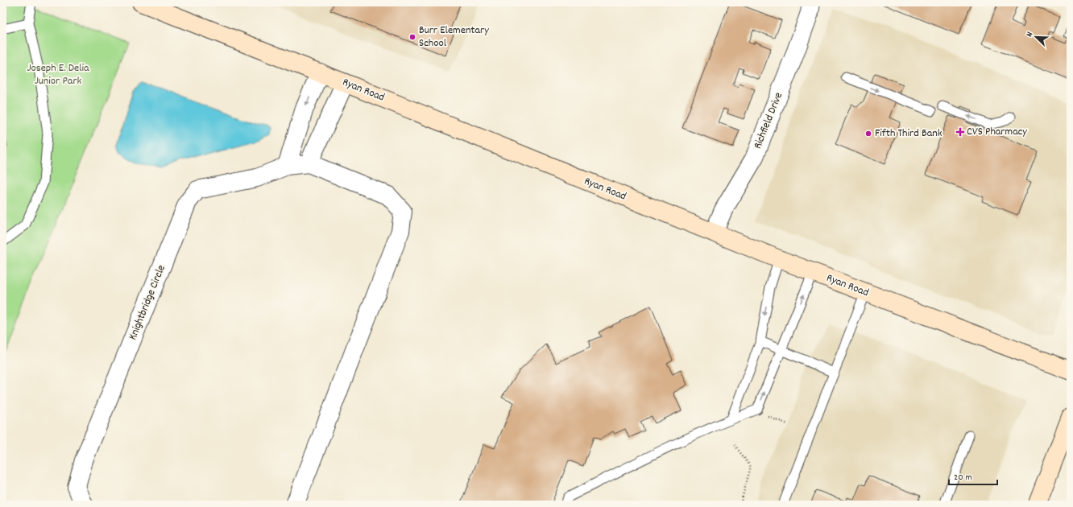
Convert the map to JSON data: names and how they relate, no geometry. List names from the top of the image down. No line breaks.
{"streets":{"main road":["Ryan Road"],"street":["Richfield Drive","Knightbridge Circle"]},"crossings":[["Ryan Road","Richfield Drive"]],"parks":["Joseph E. Delia Junior Park"],"places":{"other":["Burr Elementary School","Fifth Third Bank"],"health":["CVS Pharmacy"]},"scale_bar":"20 m","north":"top left"}
